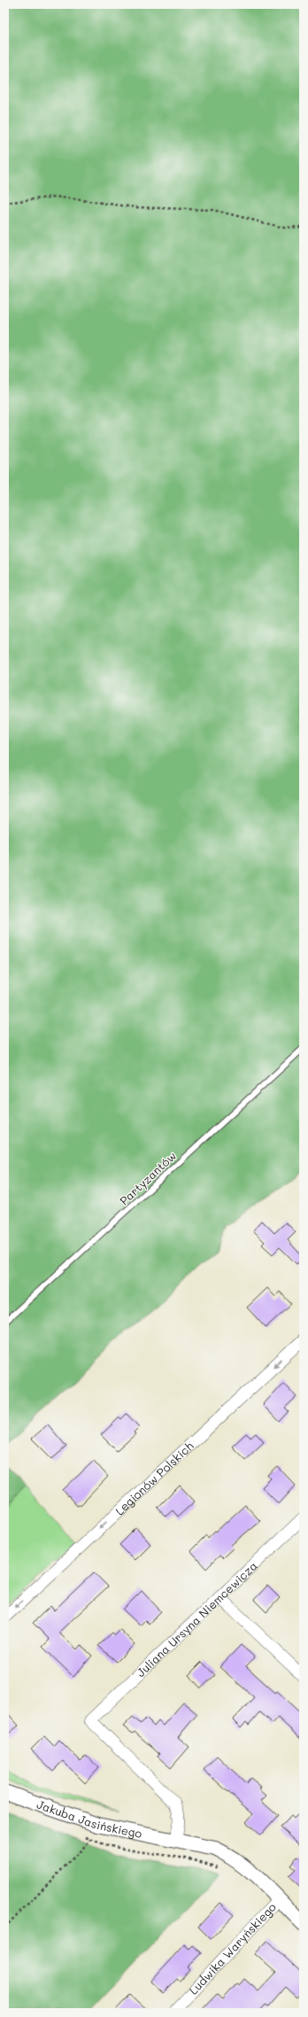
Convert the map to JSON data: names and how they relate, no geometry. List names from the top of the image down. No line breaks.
{"streets":{"street":["Legionów Polskich","Juliana Ursyna Niemcewicza","Jakuba Jasińskiego","Ludwika Waryńskiego"],"lane":["Partyzantów"]},"crossings":[["Juliana Ursyna Niemcewicza","Jakuba Jasińskiego"],["Jakuba Jasińskiego","Ludwika Waryńskiego"]],"one_way":["Legionów Polskich"]}
